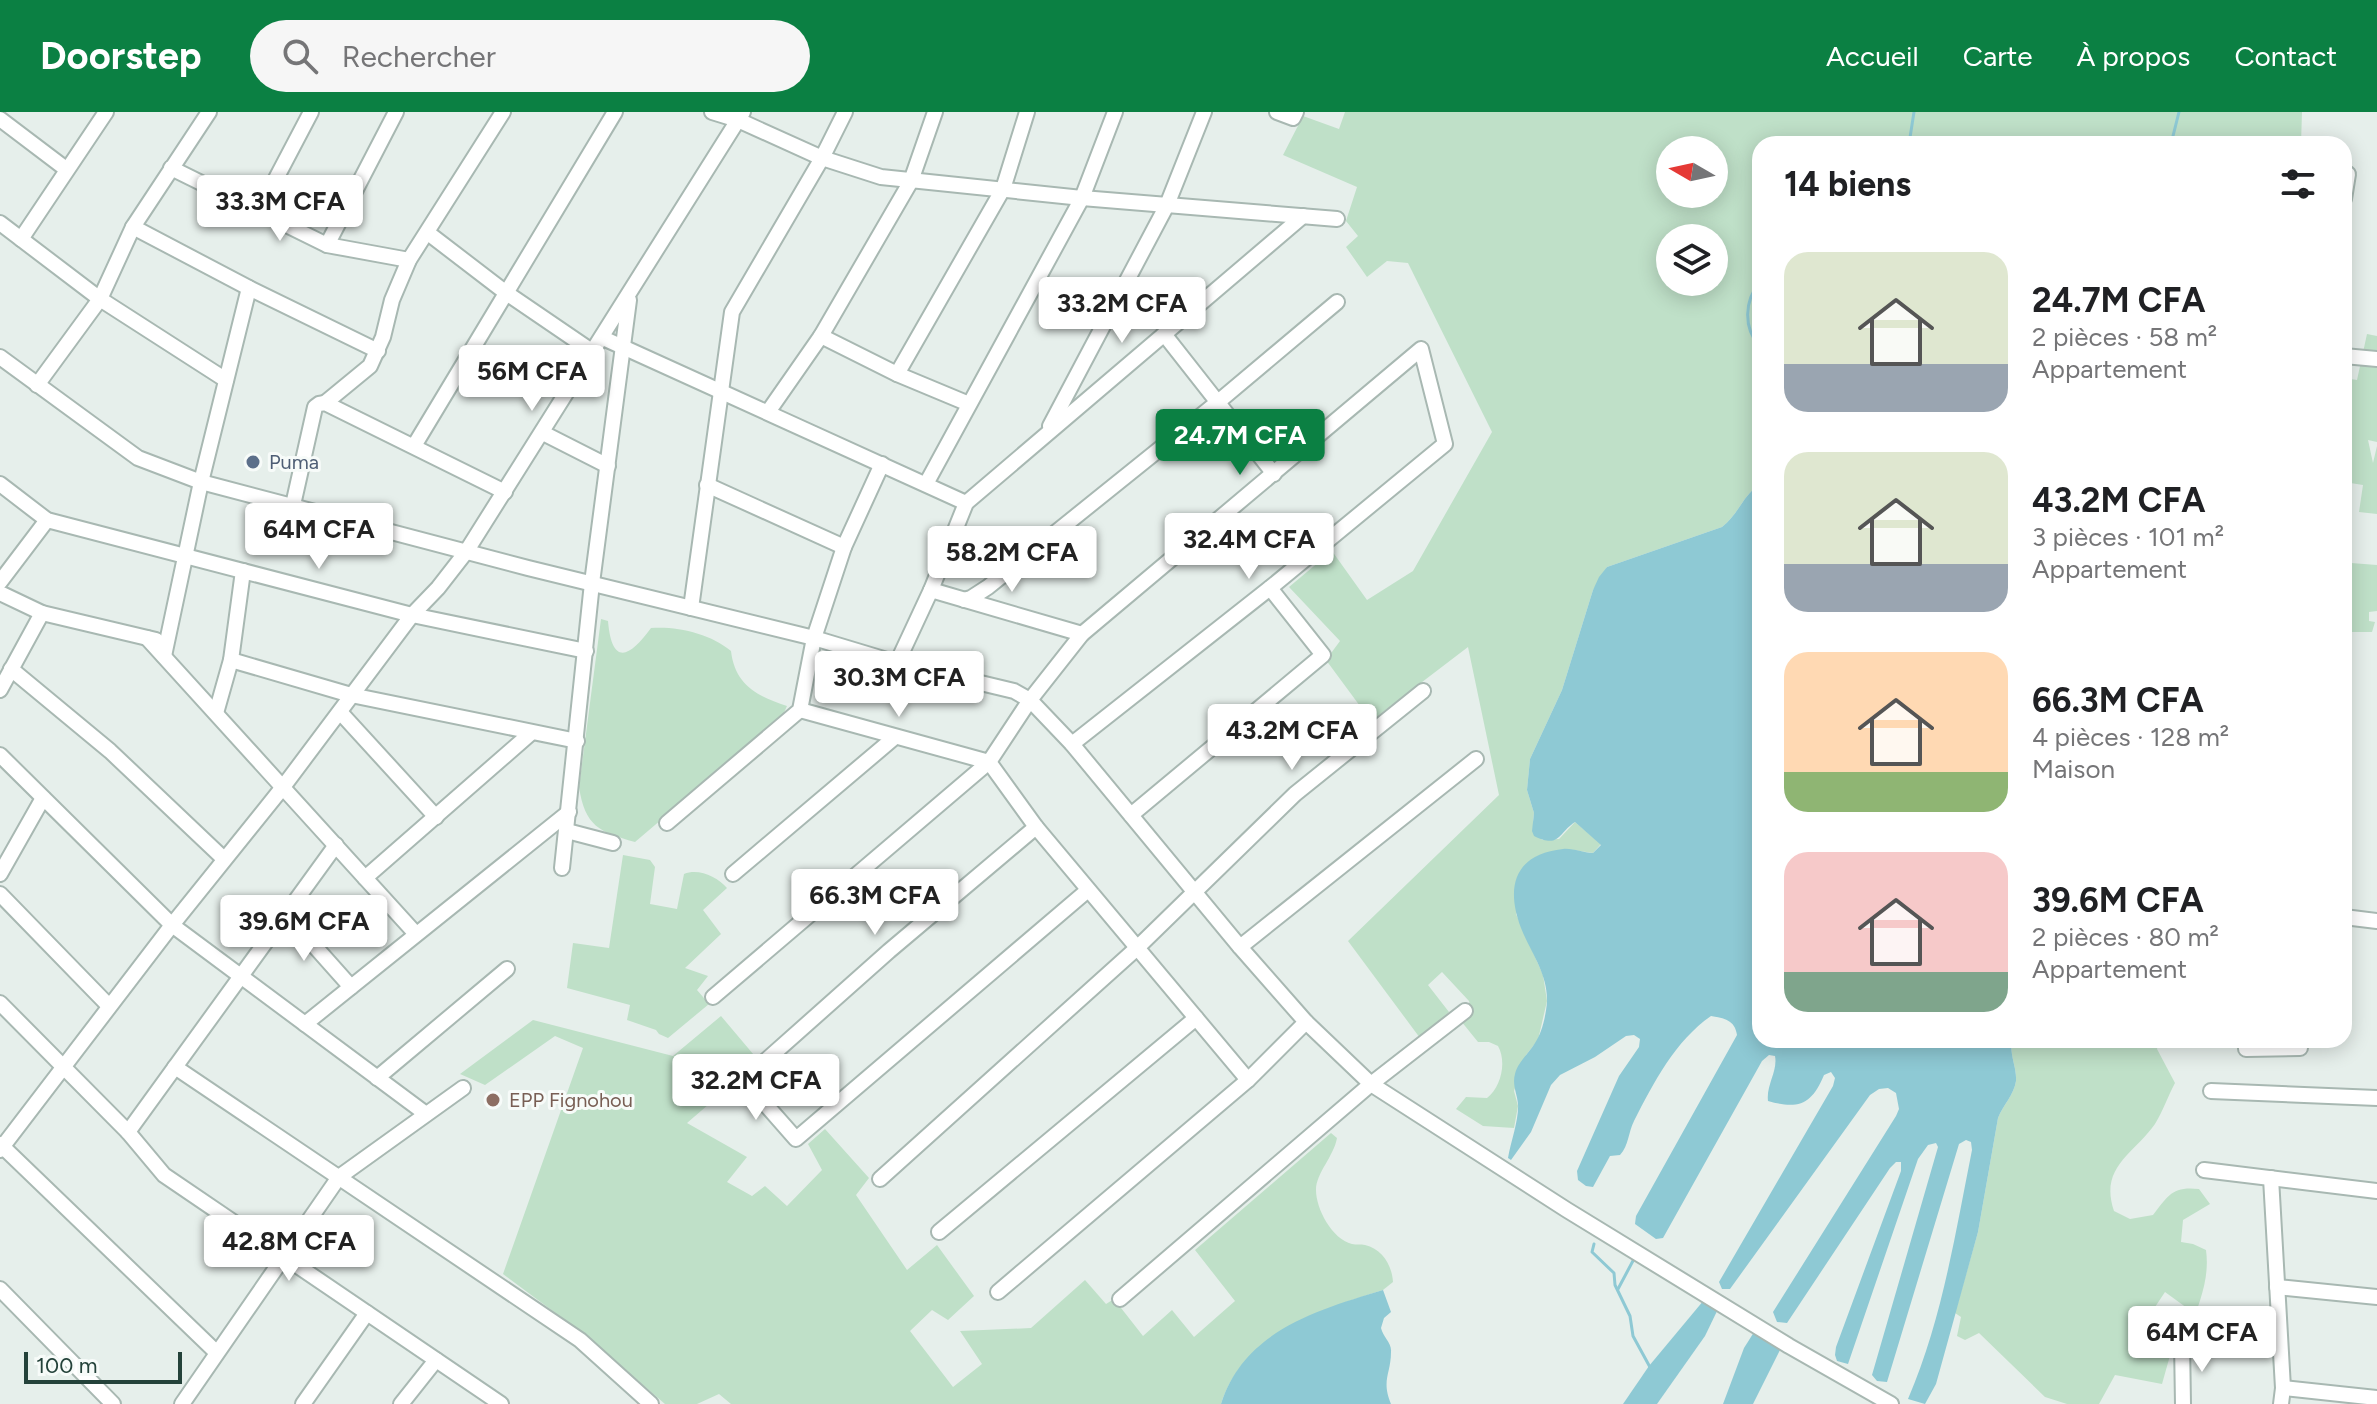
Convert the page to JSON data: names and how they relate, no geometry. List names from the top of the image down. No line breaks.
{"places":["Puma","EPP Fignohou"],"scale_bar":"100 m","north":"left","page":{"header":"Doorstep","search":"Rechercher","nav":["Accueil","Carte","À propos","Contact"],"heading":"14 biens","price":["33.3M CFA","33.2M CFA","56M CFA","24.7M CFA","64M CFA","32.4M CFA","58.2M CFA","30.3M CFA","43.2M CFA","66.3M CFA","39.6M CFA","32.2M CFA","42.8M CFA","64M CFA"],"list":[{"name":"24.7M CFA","note":"2 pièces · 58 m² · Appartement"},{"name":"43.2M CFA","note":"3 pièces · 101 m² · Appartement"},{"name":"66.3M CFA","note":"4 pièces · 128 m² · Maison"},{"name":"39.6M CFA","note":"2 pièces · 80 m² · Appartement"}],"scale":"100 m"}}
